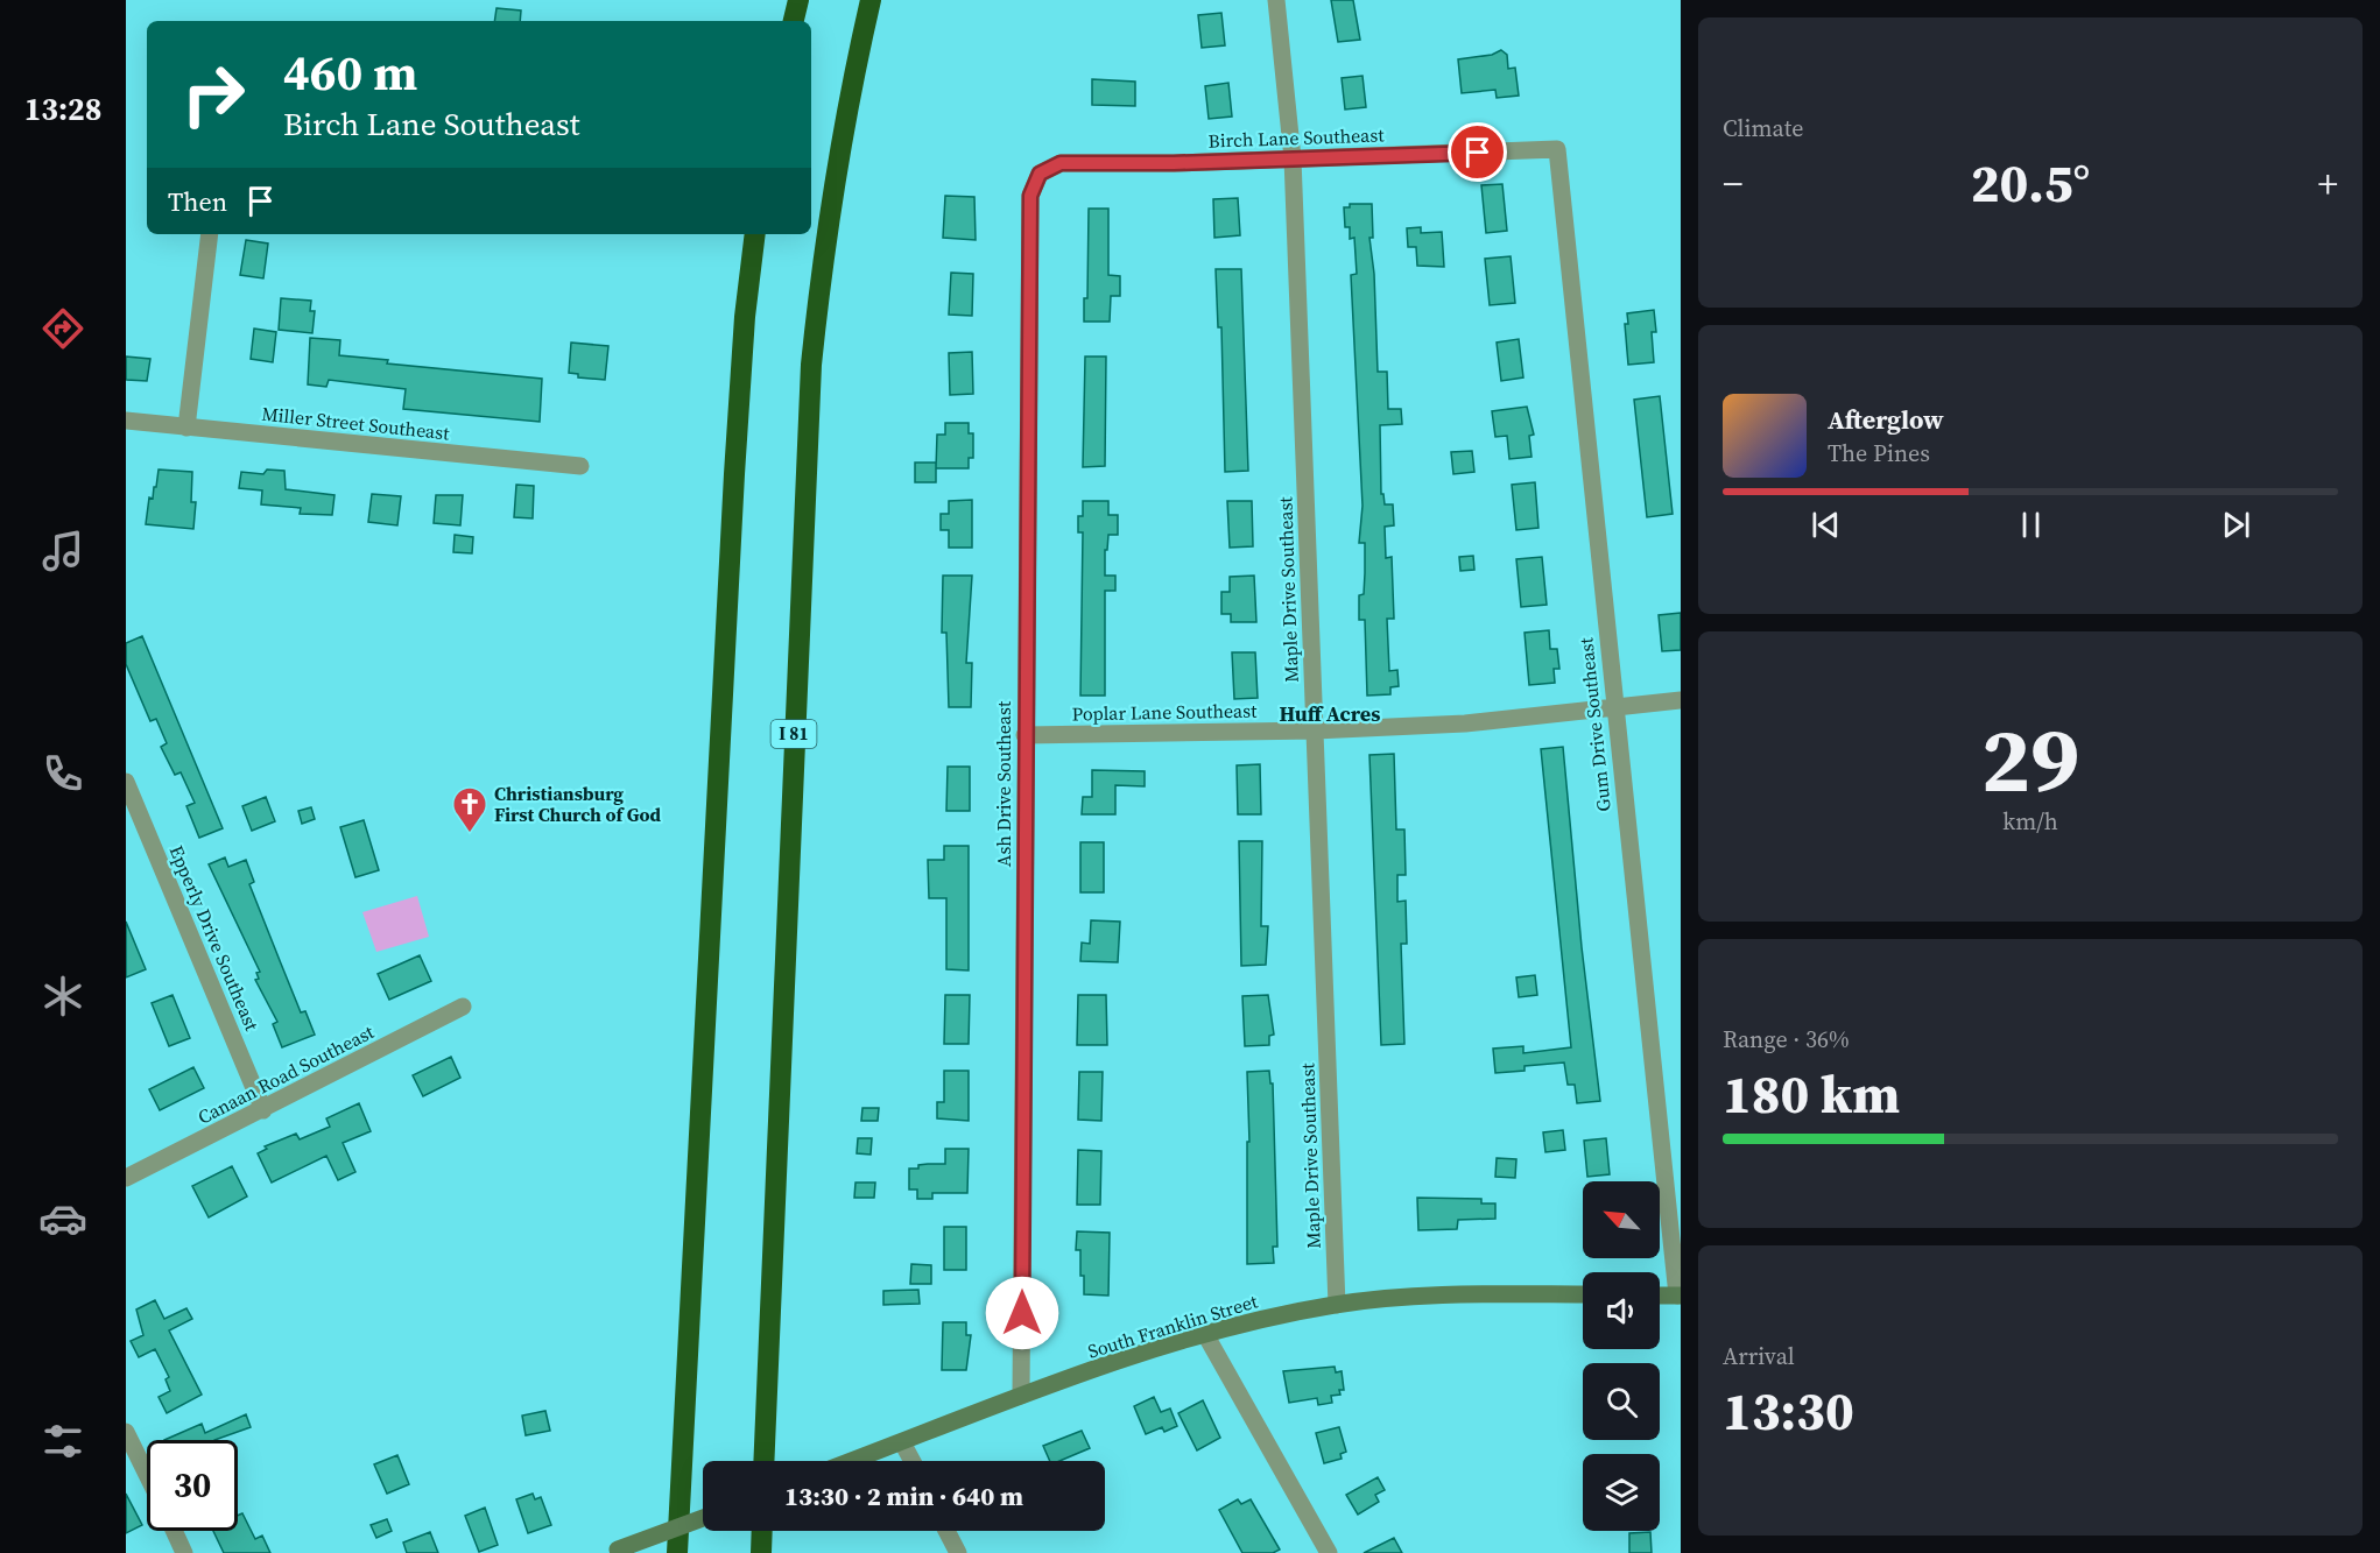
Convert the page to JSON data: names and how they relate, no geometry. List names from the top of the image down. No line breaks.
{"streets":{"highway":["I 81"],"main road":["South Franklin Street"],"street":["Birch Lane Southeast","Miller Street Southeast","Maple Drive Southeast","Poplar Lane Southeast","Gum Drive Southeast","Ash Drive Southeast","Epperly Drive Southeast","Canaan Road Southeast"]},"crossings":[["Birch Lane Southeast","Maple Drive Southeast"],["Birch Lane Southeast","Gum Drive Southeast"],["Birch Lane Southeast","Ash Drive Southeast"],["Maple Drive Southeast","Poplar Lane Southeast"],["Maple Drive Southeast","South Franklin Street"],["Poplar Lane Southeast","Gum Drive Southeast"],["Poplar Lane Southeast","Ash Drive Southeast"],["Ash Drive Southeast","South Franklin Street"],["Epperly Drive Southeast","Canaan Road Southeast"]],"districts":["Huff Acres"],"places":{"church":["Christiansburg First Church of God"]},"north":"top left","page":{"tabs":"13:28","tile":["Climate",["29","km/h"],["Range · 36%","180 km"],["Arrival","13:30"]],"turn":["460 m","Birch Lane Southeast"],"heat":["−","20.5°","+"],"then":"Then","song":["Afterglow","The Pines"],"limit":"30","trip":"13:30 · 2 min · 640 m"}}
